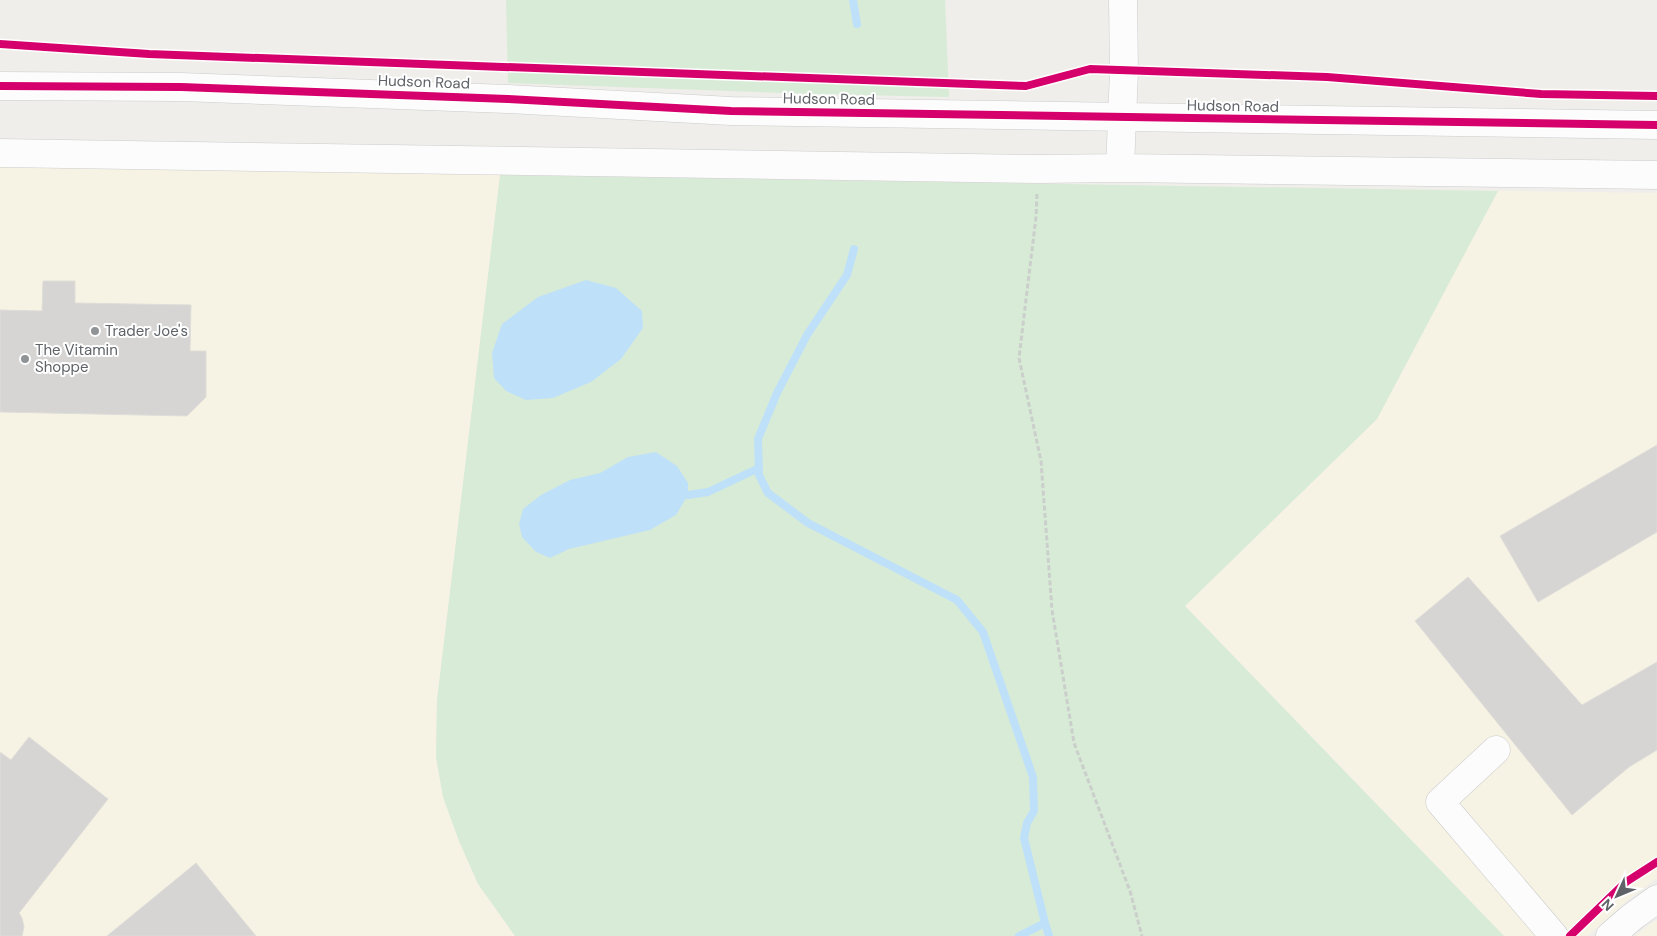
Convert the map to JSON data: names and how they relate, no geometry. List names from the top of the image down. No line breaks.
{"streets":{"street":["Hudson Road"]},"places":["Trader Joe's","The Vitamin Shoppe"],"north":"bottom left"}
